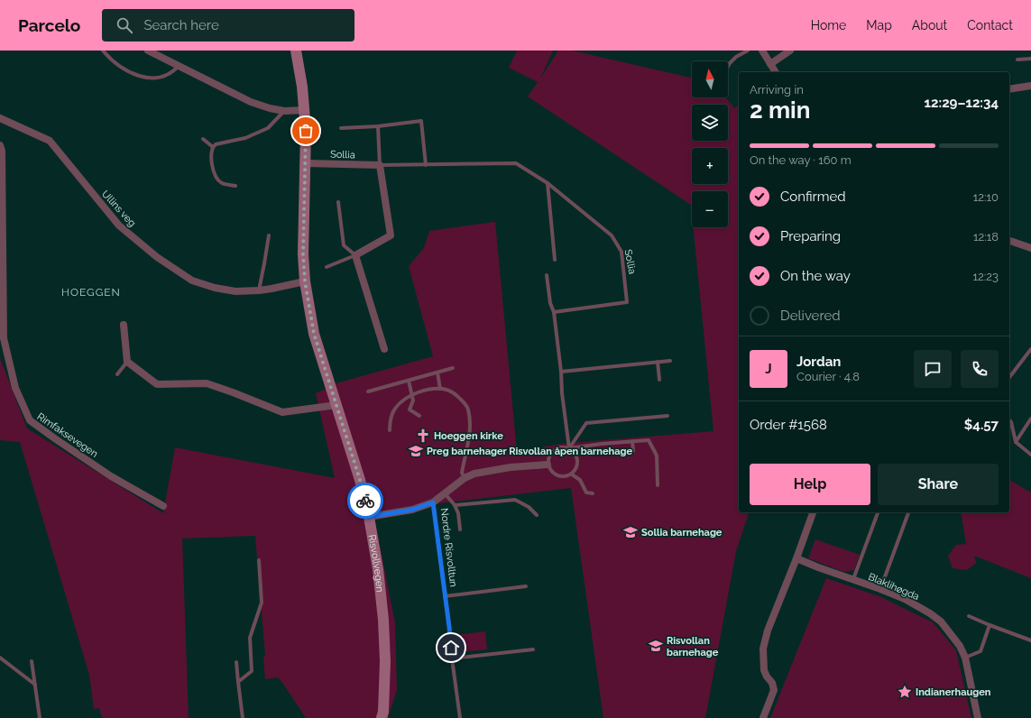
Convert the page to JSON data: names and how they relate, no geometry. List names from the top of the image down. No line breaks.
{"streets":{"street":["Sollia","Ullins veg","Rimfaksevegen","Nordre Risvolltun","Risvollvegen","Blaklihøgda"]},"crossings":[["Sollia","Risvollvegen"],["Ullins veg","Risvollvegen"],["Nordre Risvolltun","Risvollvegen"]],"districts":["HOEGGEN"],"places":{"church":["Hoeggen kirke"],"school or university":["Preg barnehager Risvollan åpen barnehage","Sollia barnehage","Risvollan barnehage"],"place":["Indianerhaugen"]},"north":"top","page":{"header":"Parcelo","search":"Search here","nav":["Home","Map","About","Contact"],"map_buttons":["+","−"],"heading":["2 min","Arriving in","12:29–12:34"],"panel":["Jordan","Courier · 4.8","Order #1568","$4.57"],"bar":"On the way · 160 m","list":[["Confirmed","12:10"],["Preparing","12:18"],["On the way","12:23"],"Delivered"],"round":"J","buttons":["Help","Share"]}}
